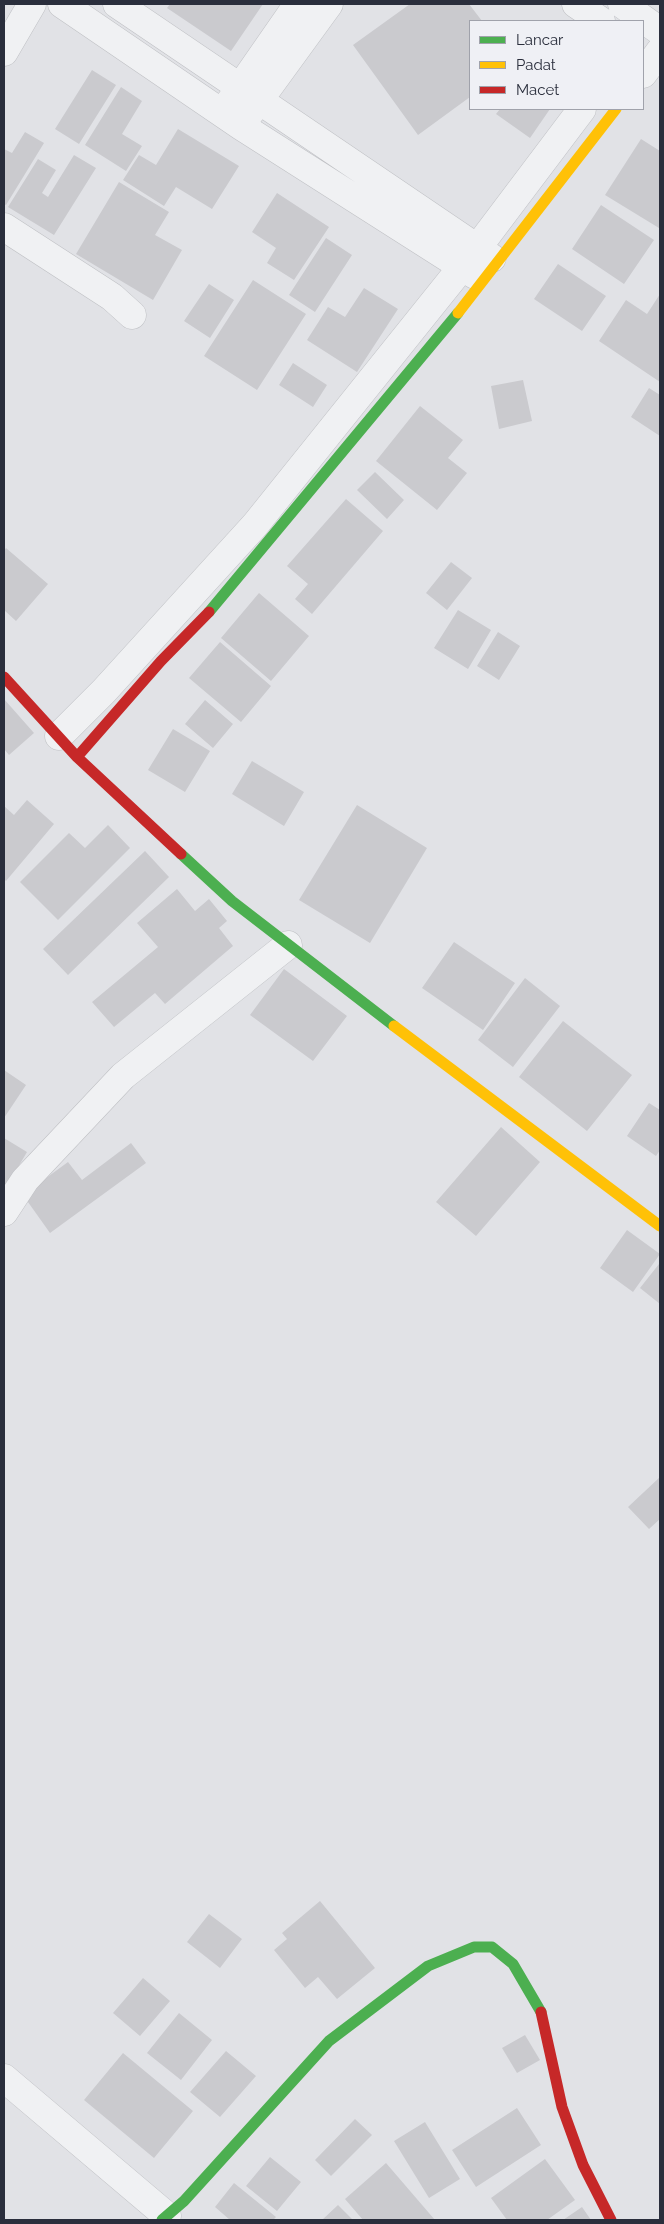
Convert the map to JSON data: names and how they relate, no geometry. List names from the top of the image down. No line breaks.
{"legend":["Lancar","Padat","Macet"]}
